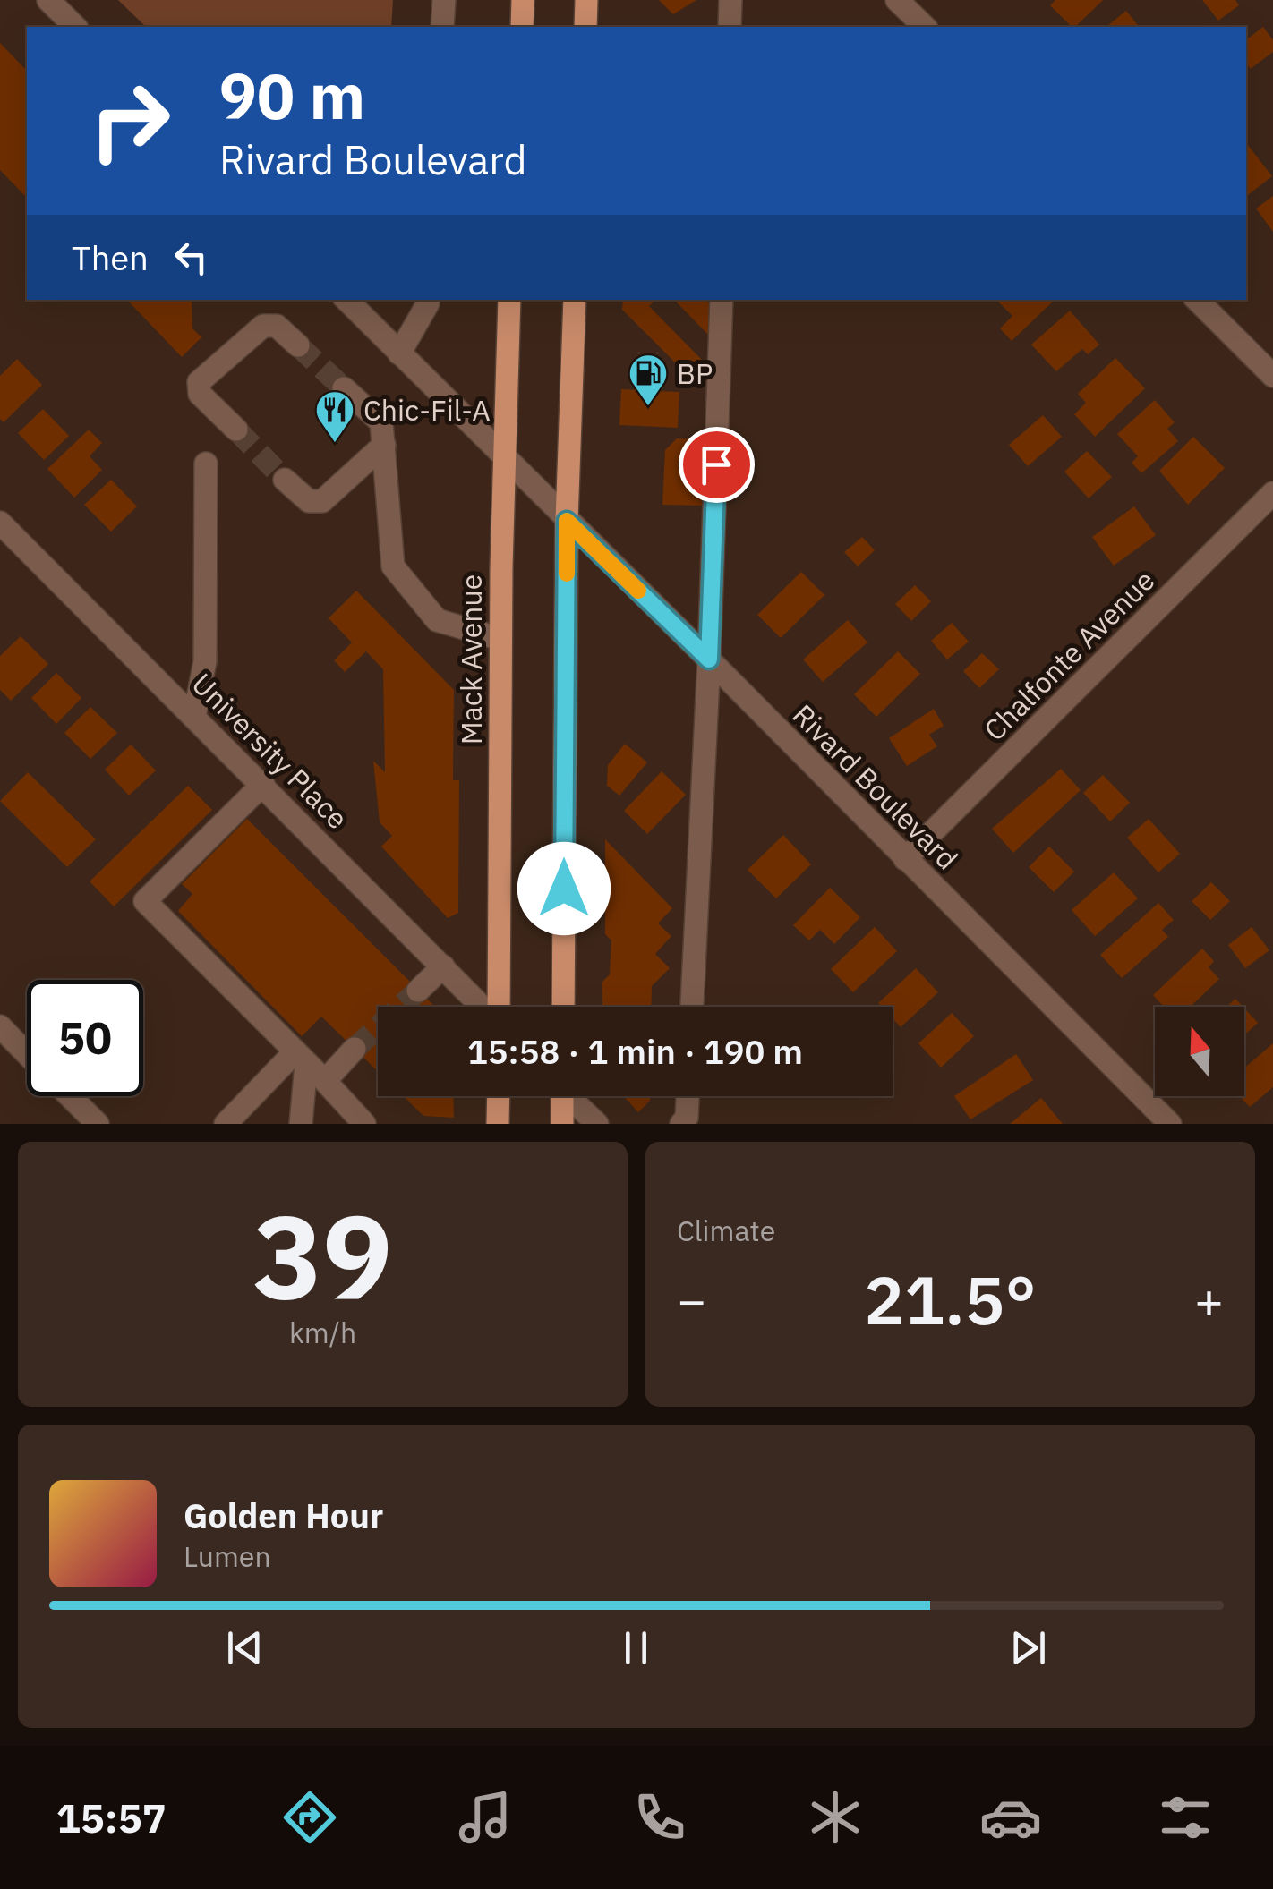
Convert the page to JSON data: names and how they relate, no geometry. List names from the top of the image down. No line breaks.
{"streets":{"main road":["Mack Avenue"],"street":["Chalfonte Avenue","University Place","Rivard Boulevard"]},"crossings":[["Chalfonte Avenue","Rivard Boulevard"],["Mack Avenue","Rivard Boulevard"]],"places":{"fuel station":["BP"],"restaurant":["Chic-Fil-A"]},"north":"top","page":{"turn":["90 m","Rivard Boulevard"],"then":"Then","limit":"50","trip":"15:58 · 1 min · 190 m","tile":[["39","km/h"],"Climate"],"heat":["−","21.5°","+"],"song":["Golden Hour","Lumen"],"tabs":"15:57"}}
